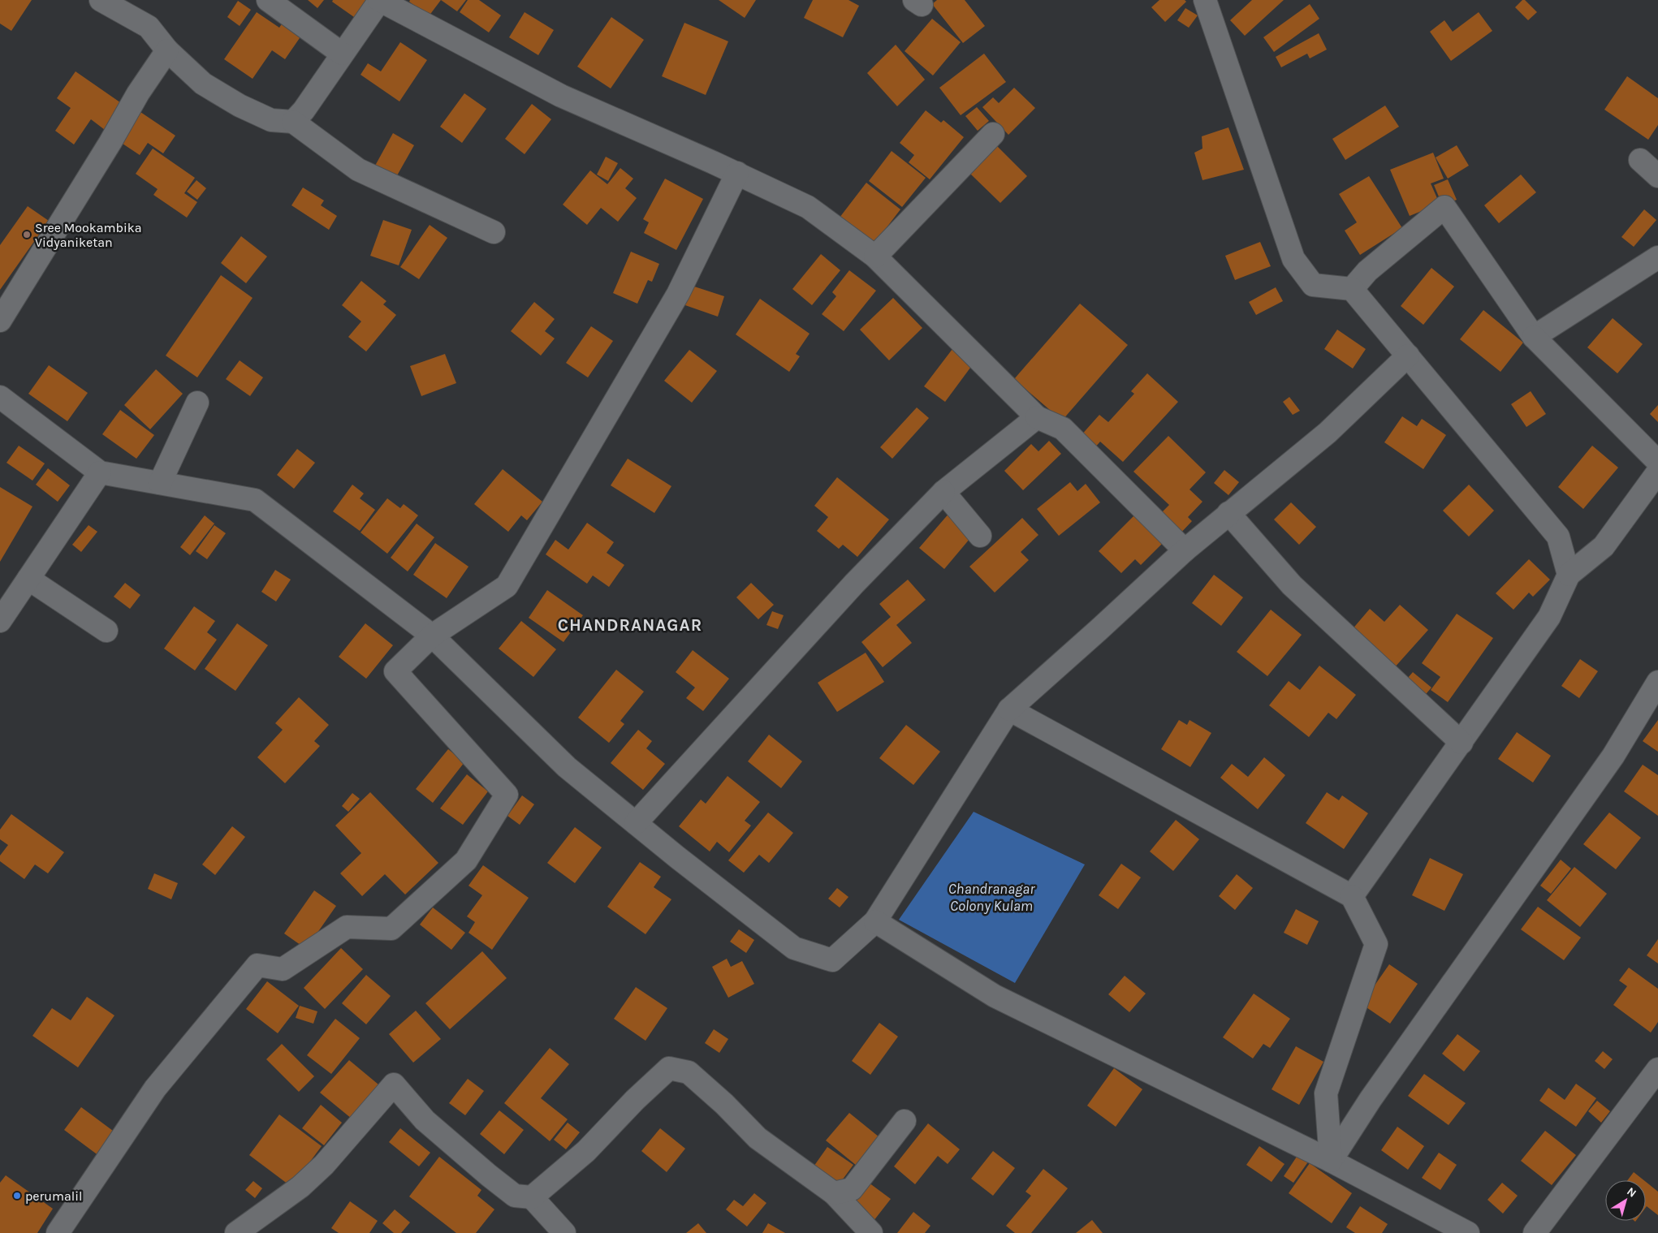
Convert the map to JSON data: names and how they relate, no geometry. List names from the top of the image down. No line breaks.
{"districts":["CHANDRANAGAR"],"water":["Chandranagar Colony Kulam"],"places":["Sree Mookambika Vidyaniketan","perumalil"],"north":"top right"}
